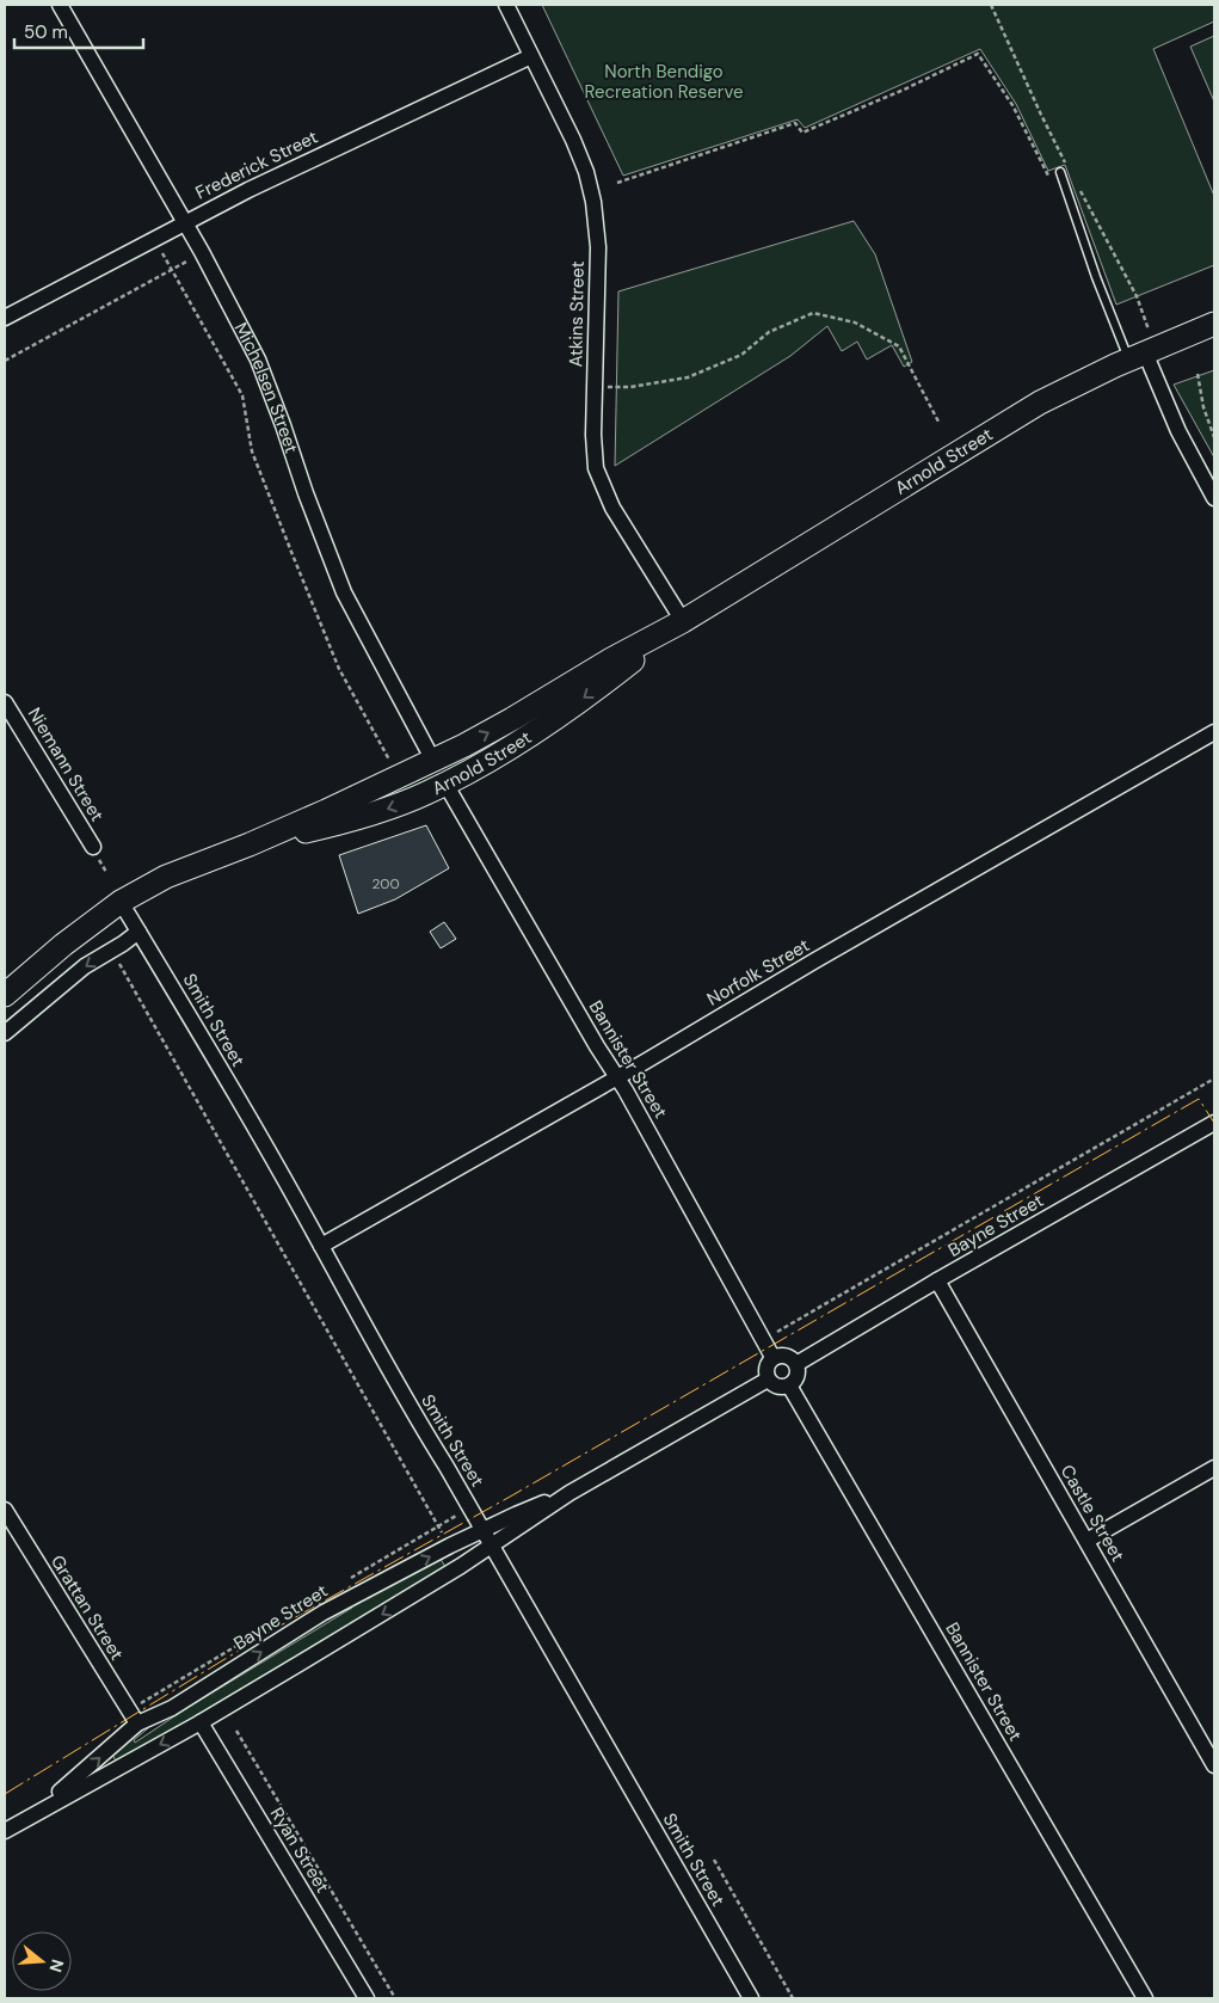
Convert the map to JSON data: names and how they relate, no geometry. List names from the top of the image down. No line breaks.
{"streets":{"main road":["Michelsen Street","Arnold Street"],"street":["Frederick Street","Atkins Street","Niemann Street","Norfolk Street","Smith Street","Bannister Street","Bayne Street","Castle Street","Grattan Street","Ryan Street"]},"crossings":[["Frederick Street","Atkins Street"],["Frederick Street","Michelsen Street"],["Atkins Street","Arnold Street"],["Michelsen Street","Arnold Street"],["Michelsen Street","Bannister Street"],["Arnold Street","Smith Street"],["Arnold Street","Bannister Street"],["Norfolk Street","Smith Street"],["Norfolk Street","Bannister Street"],["Smith Street","Bayne Street"],["Bannister Street","Bayne Street"],["Bayne Street","Castle Street"],["Bayne Street","Grattan Street"],["Bayne Street","Ryan Street"]],"parks":["North Bendigo Recreation Reserve"],"house_numbers":["200"],"scale_bar":"50 m","north":"right"}
